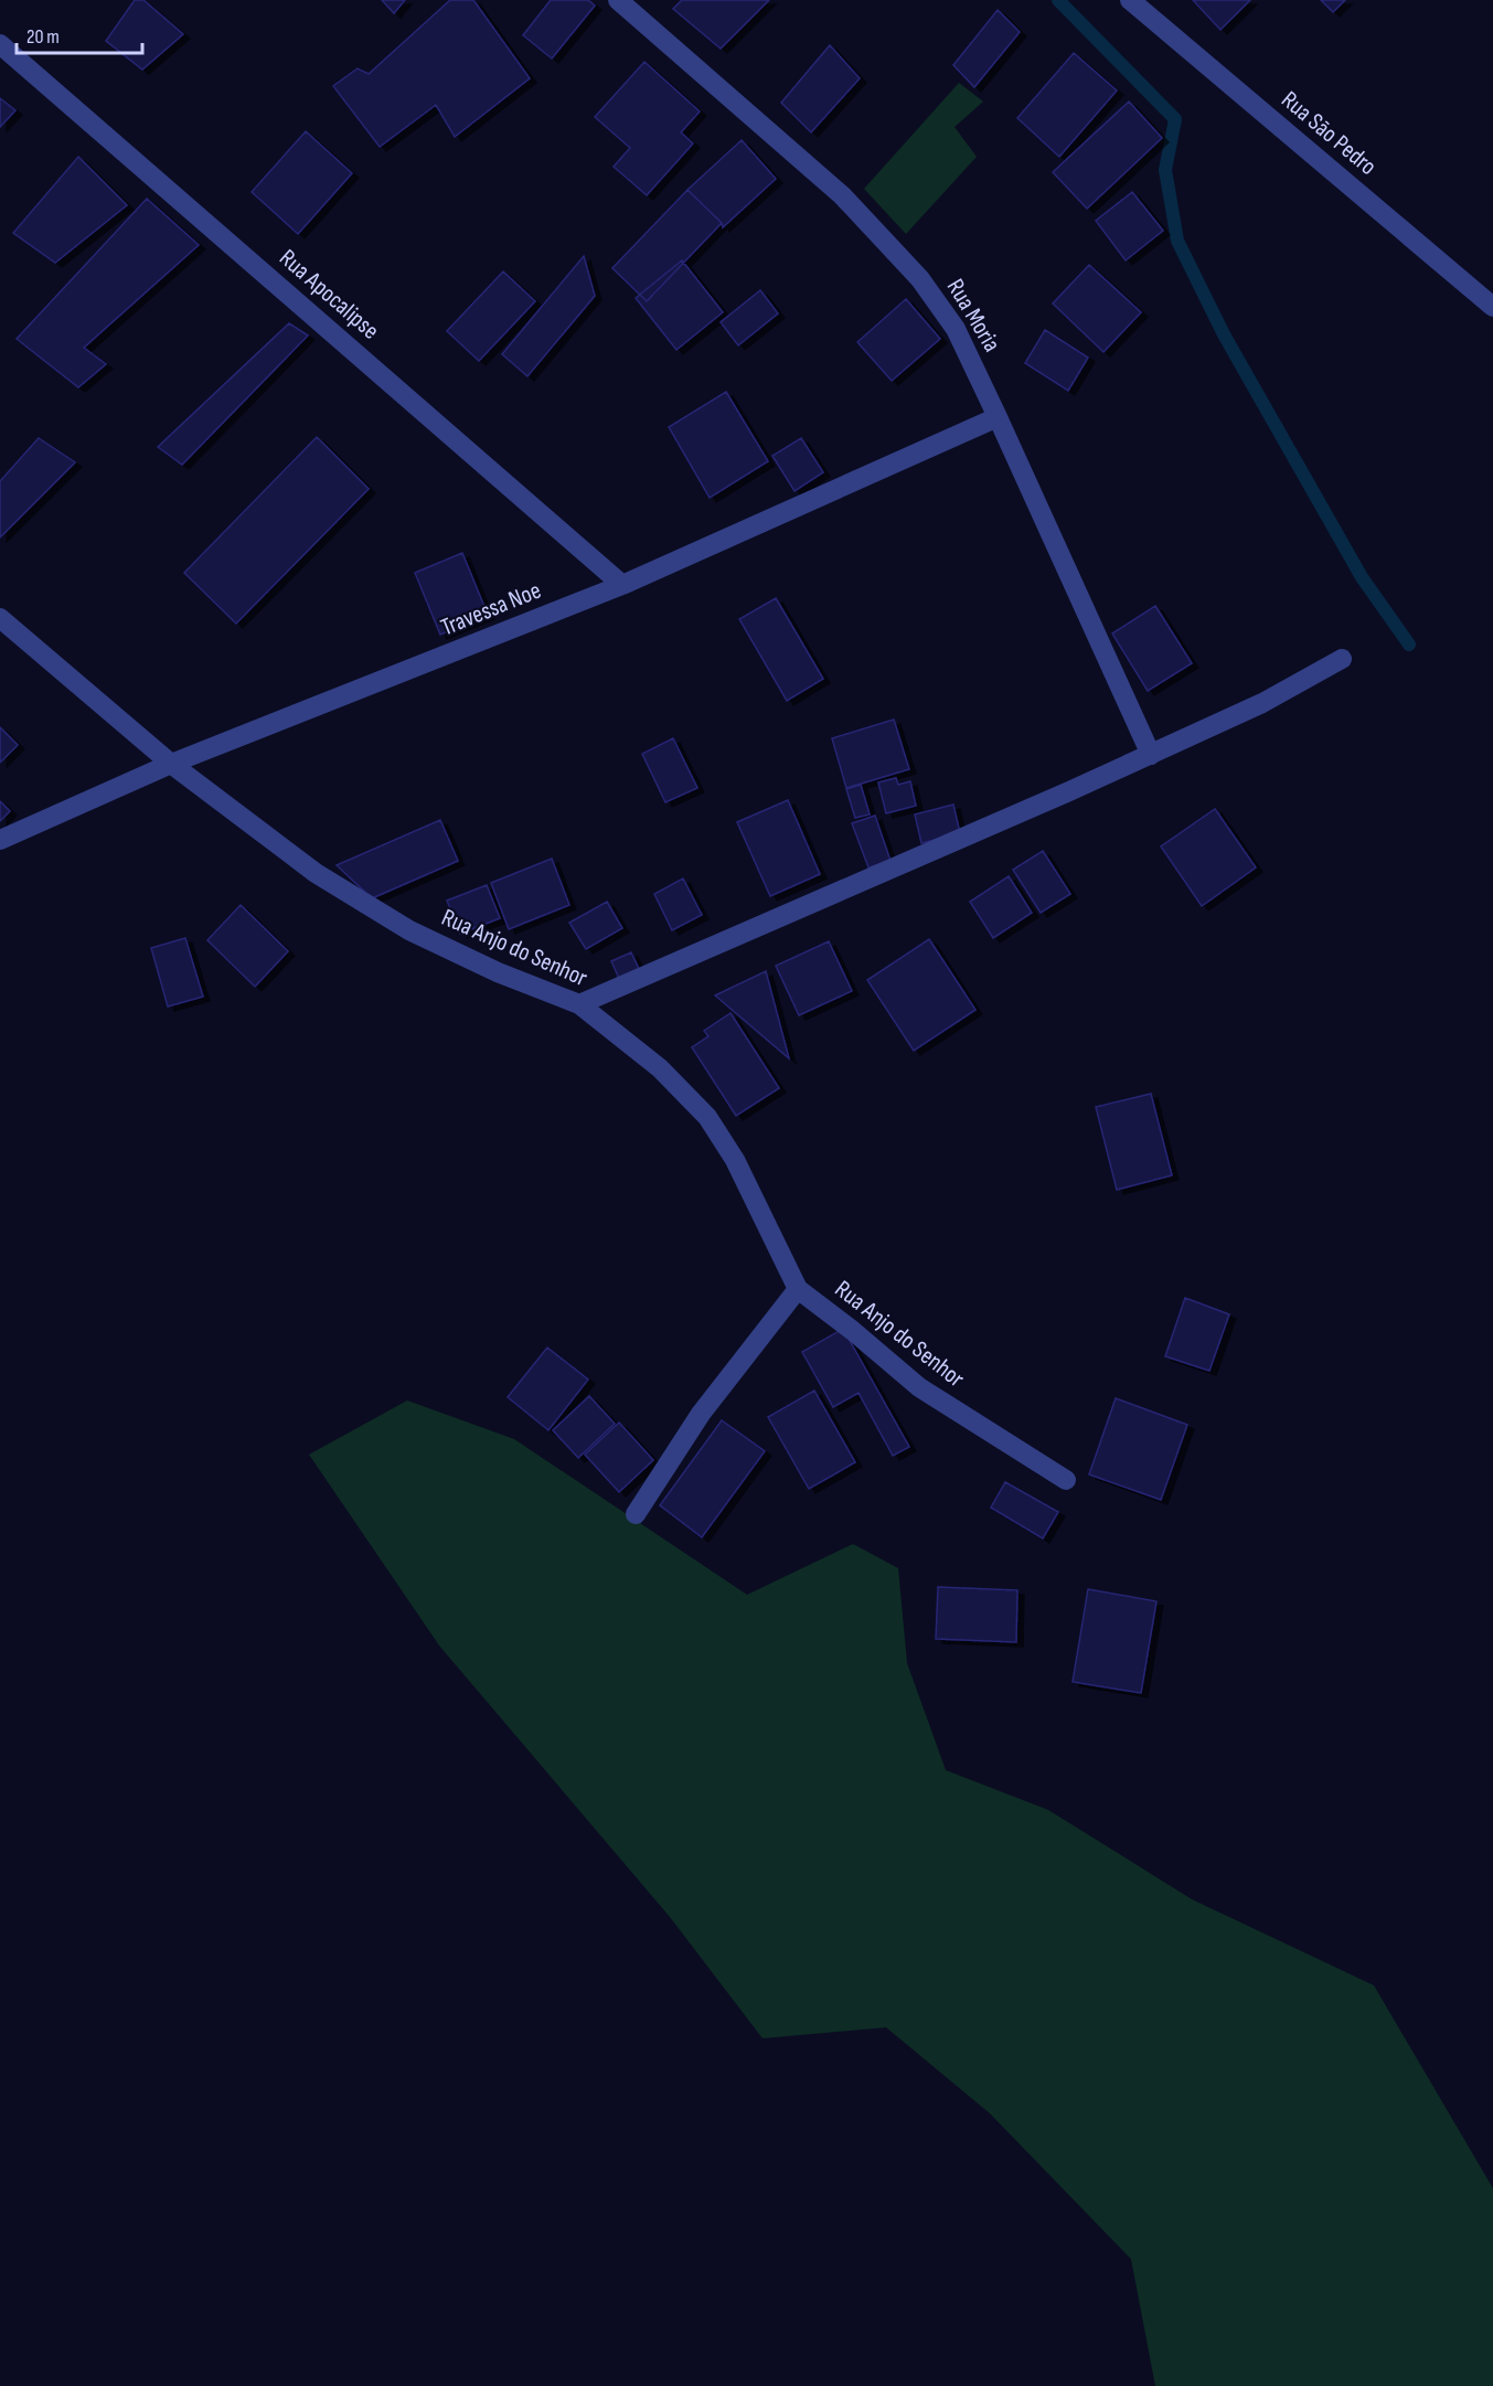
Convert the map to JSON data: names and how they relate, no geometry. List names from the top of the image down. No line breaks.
{"streets":{"street":["Rua São Pedro","Rua Apocalipse","Rua Moria","Travessa Noe","Rua Anjo do Senhor"]},"crossings":[["Rua Apocalipse","Travessa Noe"],["Rua Moria","Travessa Noe"],["Travessa Noe","Rua Anjo do Senhor"]],"scale_bar":"20 m"}
